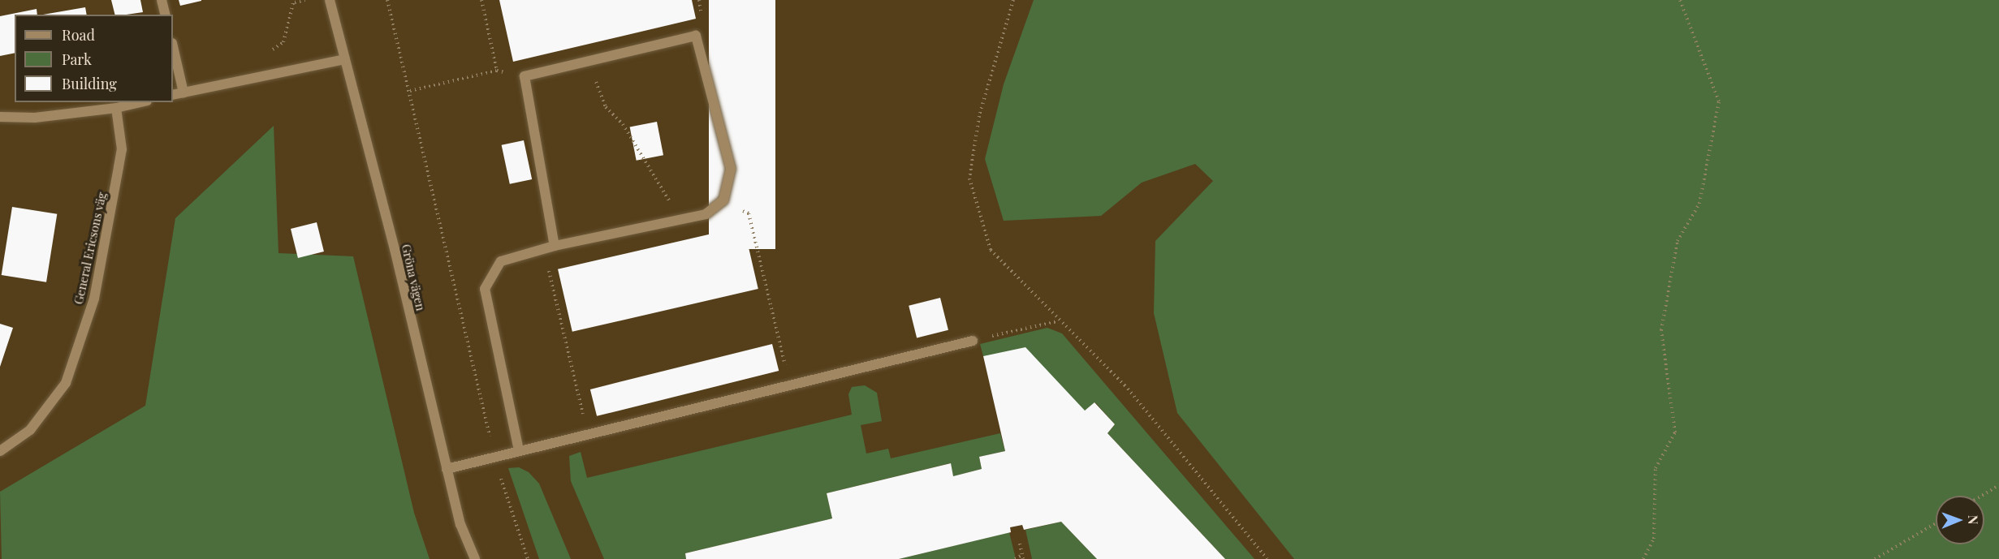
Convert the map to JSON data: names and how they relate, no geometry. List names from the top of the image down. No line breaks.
{"streets":{"street":["General Ericsons väg","Gröna vägen"]},"legend":["Road","Park","Building"],"north":"right"}
